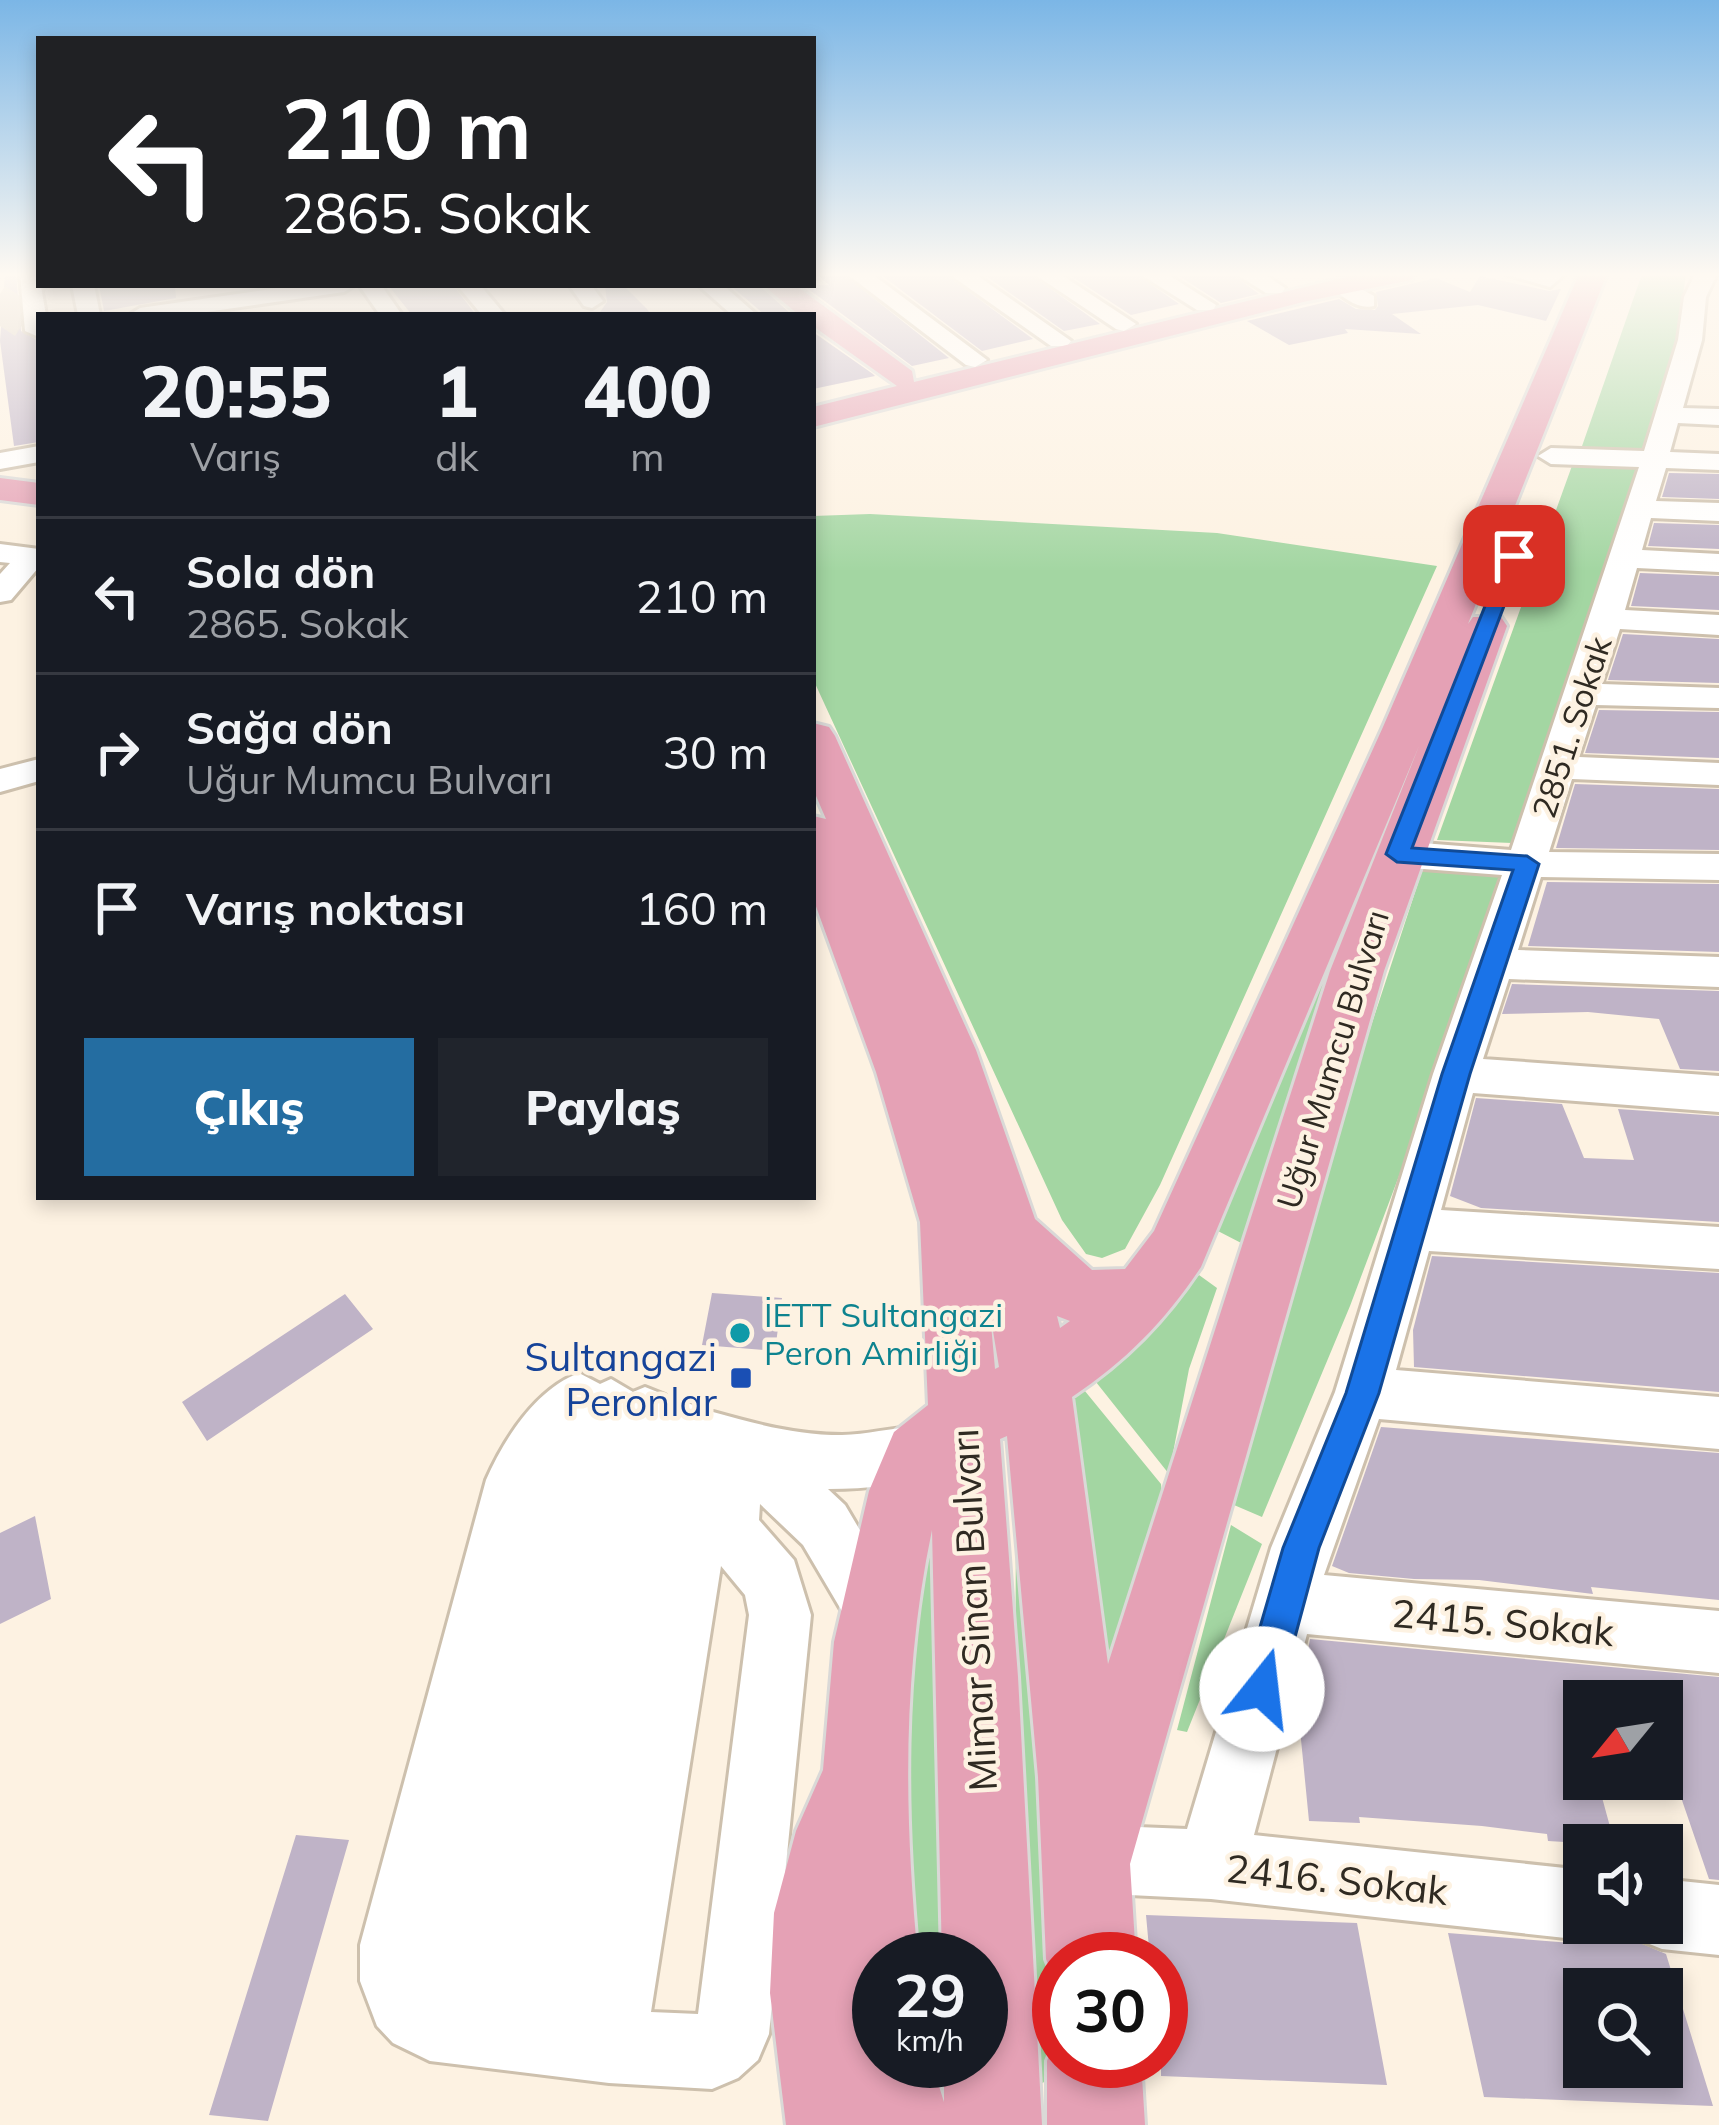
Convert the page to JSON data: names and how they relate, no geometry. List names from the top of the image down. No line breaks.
{"streets":{"main road":["Uğur Mumcu Bulvarı","Mimar Sinan Bulvarı"],"street":["2851. Sokak","2415. Sokak","2416. Sokak"]},"crossings":[["2851. Sokak","2415. Sokak"],["2851. Sokak","2416. Sokak"],["Uğur Mumcu Bulvarı","Mimar Sinan Bulvarı"],["Uğur Mumcu Bulvarı","2416. Sokak"],["Mimar Sinan Bulvarı","2416. Sokak"]],"places":{"other":["İETT Sultangazi Peron Amirliği"],"transit":["Sultangazi Peronlar"]},"north":"bottom left","page":{"turn":["210 m","2865. Sokak"],"eta":["20:55","Varış","1","dk","400","m"],"list":[{"name":"Sola dön","note":"2865. Sokak","value":"210 m"},{"name":"Sağa dön","note":"Uğur Mumcu Bulvarı","value":"30 m"},{"name":"Varış noktası","value":"160 m"}],"buttons":["Çıkış","Paylaş"],"speed":"29 km/h","limit":"30"}}
